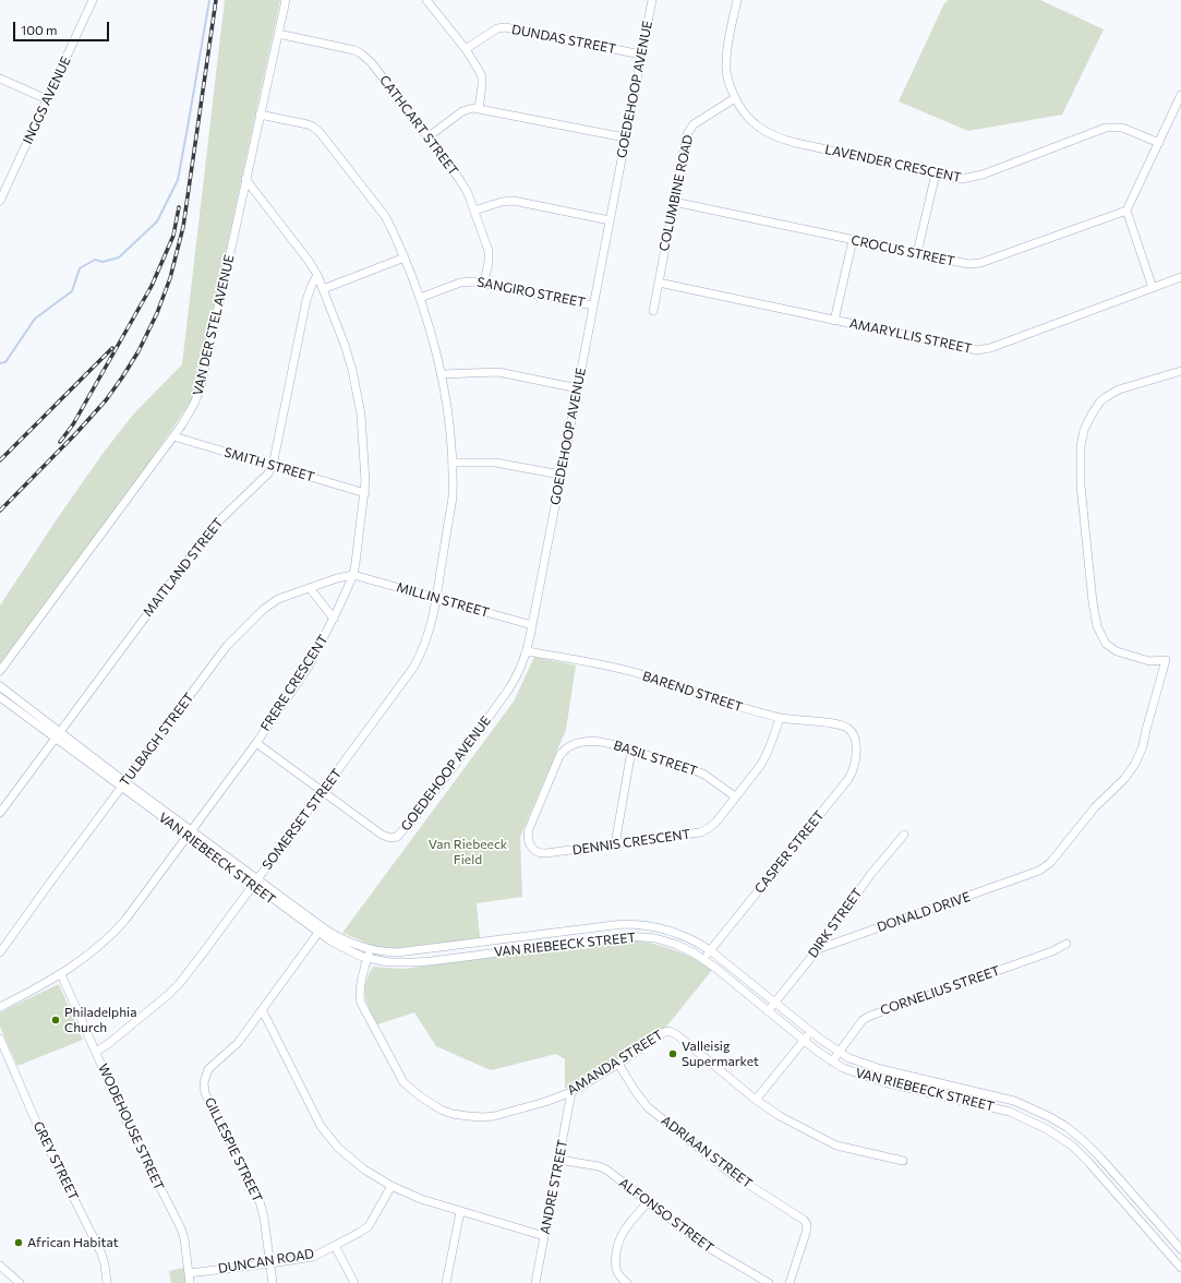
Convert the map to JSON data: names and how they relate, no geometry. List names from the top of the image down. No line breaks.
{"streets":{"street":["DUNDAS STREET","GOEDEHOOP AVENUE","INGGS AVENUE","CATHCART STREET","LAVENDER CRESCENT","COLUMBINE ROAD","CROCUS STREET","SANGIRO STREET","VAN DER STEL AVENUE","AMARYLLIS STREET","SMITH STREET","MAITLAND STREET","MILLIN STREET","FRERE CRESCENT","BAREND STREET","TULBAGH STREET","BASIL STREET","SOMERSET STREET","DENNIS CRESCENT","CASPER STREET","VAN RIEBEECK STREET","DONALD DRIVE","DIRK STREET","CORNELIUS STREET","AMANDA STREET","WODEHOUSE STREET","GILLESPIE STREET","ADRIAAN STREET","GREY STREET","ANDRE STREET","ALFONSO STREET","DUNCAN ROAD"]},"crossings":[["DUNDAS STREET","GOEDEHOOP AVENUE"],["GOEDEHOOP AVENUE","SANGIRO STREET"],["GOEDEHOOP AVENUE","MILLIN STREET"],["GOEDEHOOP AVENUE","BAREND STREET"],["GOEDEHOOP AVENUE","SOMERSET STREET"],["CATHCART STREET","SANGIRO STREET"],["CATHCART STREET","VAN DER STEL AVENUE"],["LAVENDER CRESCENT","COLUMBINE ROAD"],["COLUMBINE ROAD","CROCUS STREET"],["COLUMBINE ROAD","AMARYLLIS STREET"],["SANGIRO STREET","SOMERSET STREET"],["VAN DER STEL AVENUE","SMITH STREET"],["VAN DER STEL AVENUE","FRERE CRESCENT"],["VAN DER STEL AVENUE","SOMERSET STREET"],["SMITH STREET","MAITLAND STREET"],["SMITH STREET","FRERE CRESCENT"],["MAITLAND STREET","FRERE CRESCENT"],["MAITLAND STREET","VAN RIEBEECK STREET"],["MILLIN STREET","FRERE CRESCENT"],["MILLIN STREET","TULBAGH STREET"],["MILLIN STREET","SOMERSET STREET"],["FRERE CRESCENT","TULBAGH STREET"],["FRERE CRESCENT","VAN RIEBEECK STREET"],["FRERE CRESCENT","WODEHOUSE STREET"],["BAREND STREET","DENNIS CRESCENT"],["BAREND STREET","CASPER STREET"],["TULBAGH STREET","VAN RIEBEECK STREET"],["BASIL STREET","DENNIS CRESCENT"],["SOMERSET STREET","VAN RIEBEECK STREET"],["SOMERSET STREET","WODEHOUSE STREET"],["CASPER STREET","VAN RIEBEECK STREET"],["VAN RIEBEECK STREET","DIRK STREET"],["VAN RIEBEECK STREET","CORNELIUS STREET"],["VAN RIEBEECK STREET","AMANDA STREET"],["VAN RIEBEECK STREET","GILLESPIE STREET"],["DONALD DRIVE","DIRK STREET"],["AMANDA STREET","ADRIAAN STREET"],["AMANDA STREET","ANDRE STREET"],["WODEHOUSE STREET","DUNCAN ROAD"],["GILLESPIE STREET","DUNCAN ROAD"],["ANDRE STREET","ALFONSO STREET"]],"parks":["Van Riebeeck Field"],"places":["Philadelphia Church","Valleisig Supermarket","African Habitat"],"scale_bar":"100 m"}
